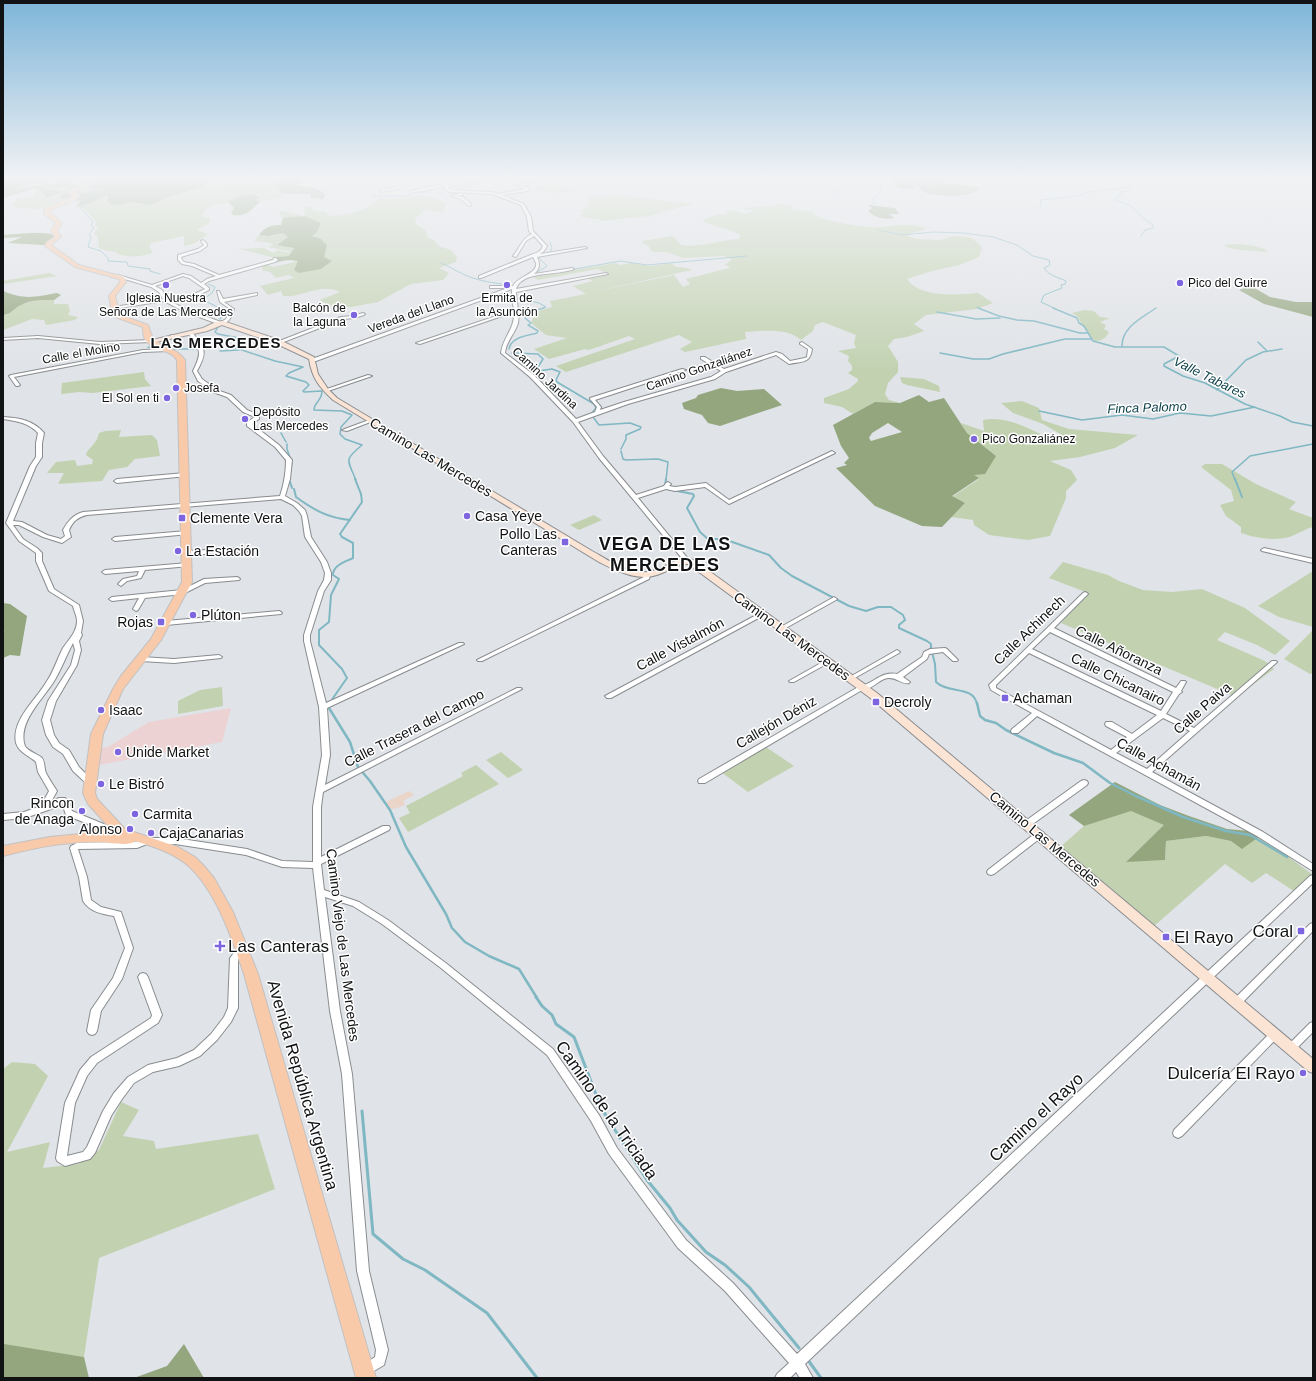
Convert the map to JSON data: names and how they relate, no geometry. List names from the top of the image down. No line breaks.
{"streets":{"main road":["Camino Las Mercedes","Avenida República Argentina"],"street":["Vereda del Llano","Calle el Molino","Camino Gonzaliánez","Camino Jardina","Calle Achinech","Calle Vistalmón","Calle Añoranza","Calle Chicanairo","Calle Paiva","Callejón Déniz","Calle Trasera del Campo","Calle Achamán","Camino Viejo de Las Mercedes","Camino de la Triciada","Camino el Rayo"]},"crossings":[["Vereda del Llano","Camino Jardina"],["Vereda del Llano","Camino Las Mercedes"],["Camino Gonzaliánez","Camino Jardina"],["Camino Jardina","Camino Las Mercedes"],["Camino Las Mercedes","Calle Vistalmón"],["Camino Las Mercedes","Callejón Déniz"],["Camino Las Mercedes","Camino el Rayo"],["Calle Achinech","Calle Añoranza"],["Calle Achinech","Calle Chicanairo"],["Calle Achinech","Calle Achamán"],["Calle Chicanairo","Calle Paiva"],["Calle Paiva","Calle Achamán"],["Calle Trasera del Campo","Camino Viejo de Las Mercedes"],["Camino Viejo de Las Mercedes","Avenida República Argentina"],["Camino Viejo de Las Mercedes","Camino de la Triciada"],["Camino de la Triciada","Camino el Rayo"]],"districts":["LAS MERCEDES","VEGA DE LAS MERCEDES"],"water":["Valle Tabares","Finca Palomo"],"places":{"other":["Pico del Guirre","Iglesia Nuestra Señora de Las Mercedes","Ermita de la Asunción","Balcón de la Laguna","Josefa","El Sol en ti","Depósito Las Mercedes","Pico Gonzaliánez","Casa Yeye","La Estación","Plúton","Isaac","Unide Market","Le Bistró","Rincon de Anaga","Carmita","Alonso","CajaCanarias","Dulcería El Rayo"],"transit":["Clemente Vera","Pollo Las Canteras","Rojas","Achaman","Decroly","Coral","El Rayo"],"health":["Las Canteras"]}}
